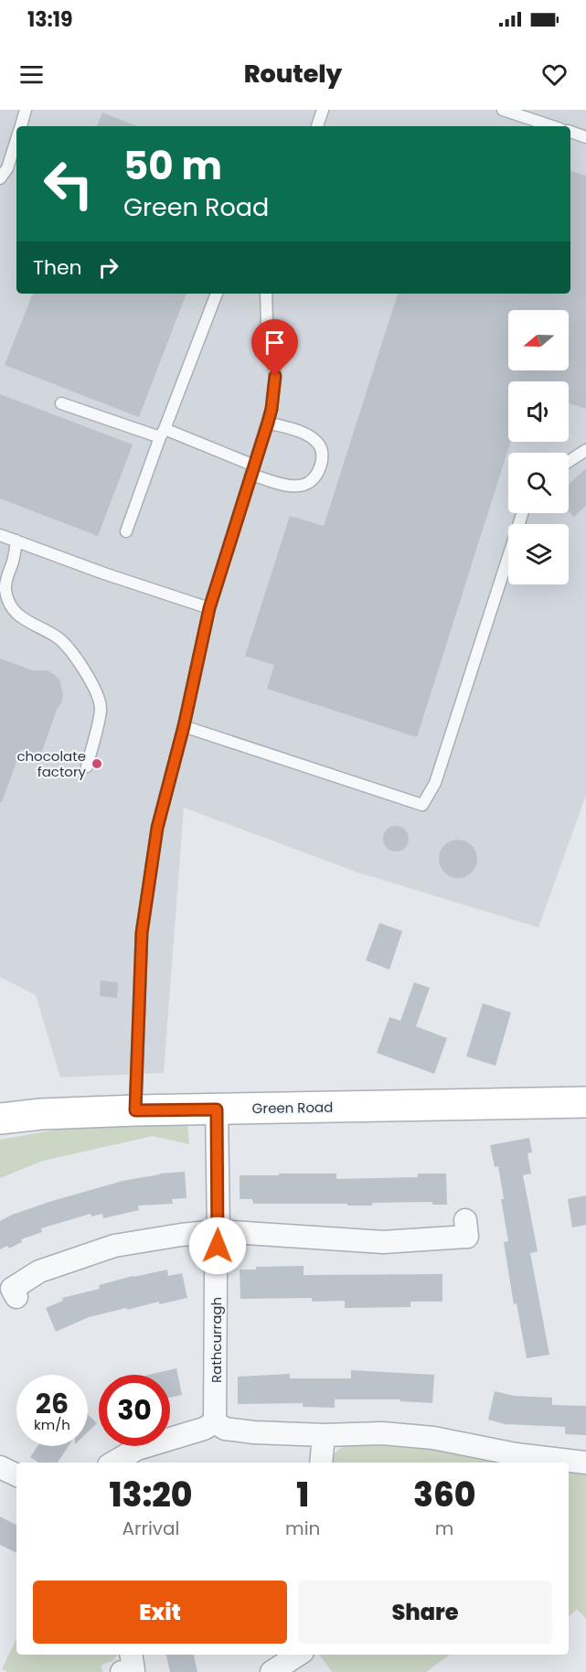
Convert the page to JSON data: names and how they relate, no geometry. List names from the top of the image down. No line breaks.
{"streets":{"street":["Green Road","Rathcurragh"]},"crossings":[["Green Road","Rathcurragh"]],"places":["chocolate factory"],"north":"left","page":{"status":"13:19","header":"Routely","turn":["50 m","Green Road"],"then":"Then","speed":"26 km/h","limit":"30","eta":["13:20","Arrival","1","min","360","m"],"buttons":["Exit","Share"]}}
